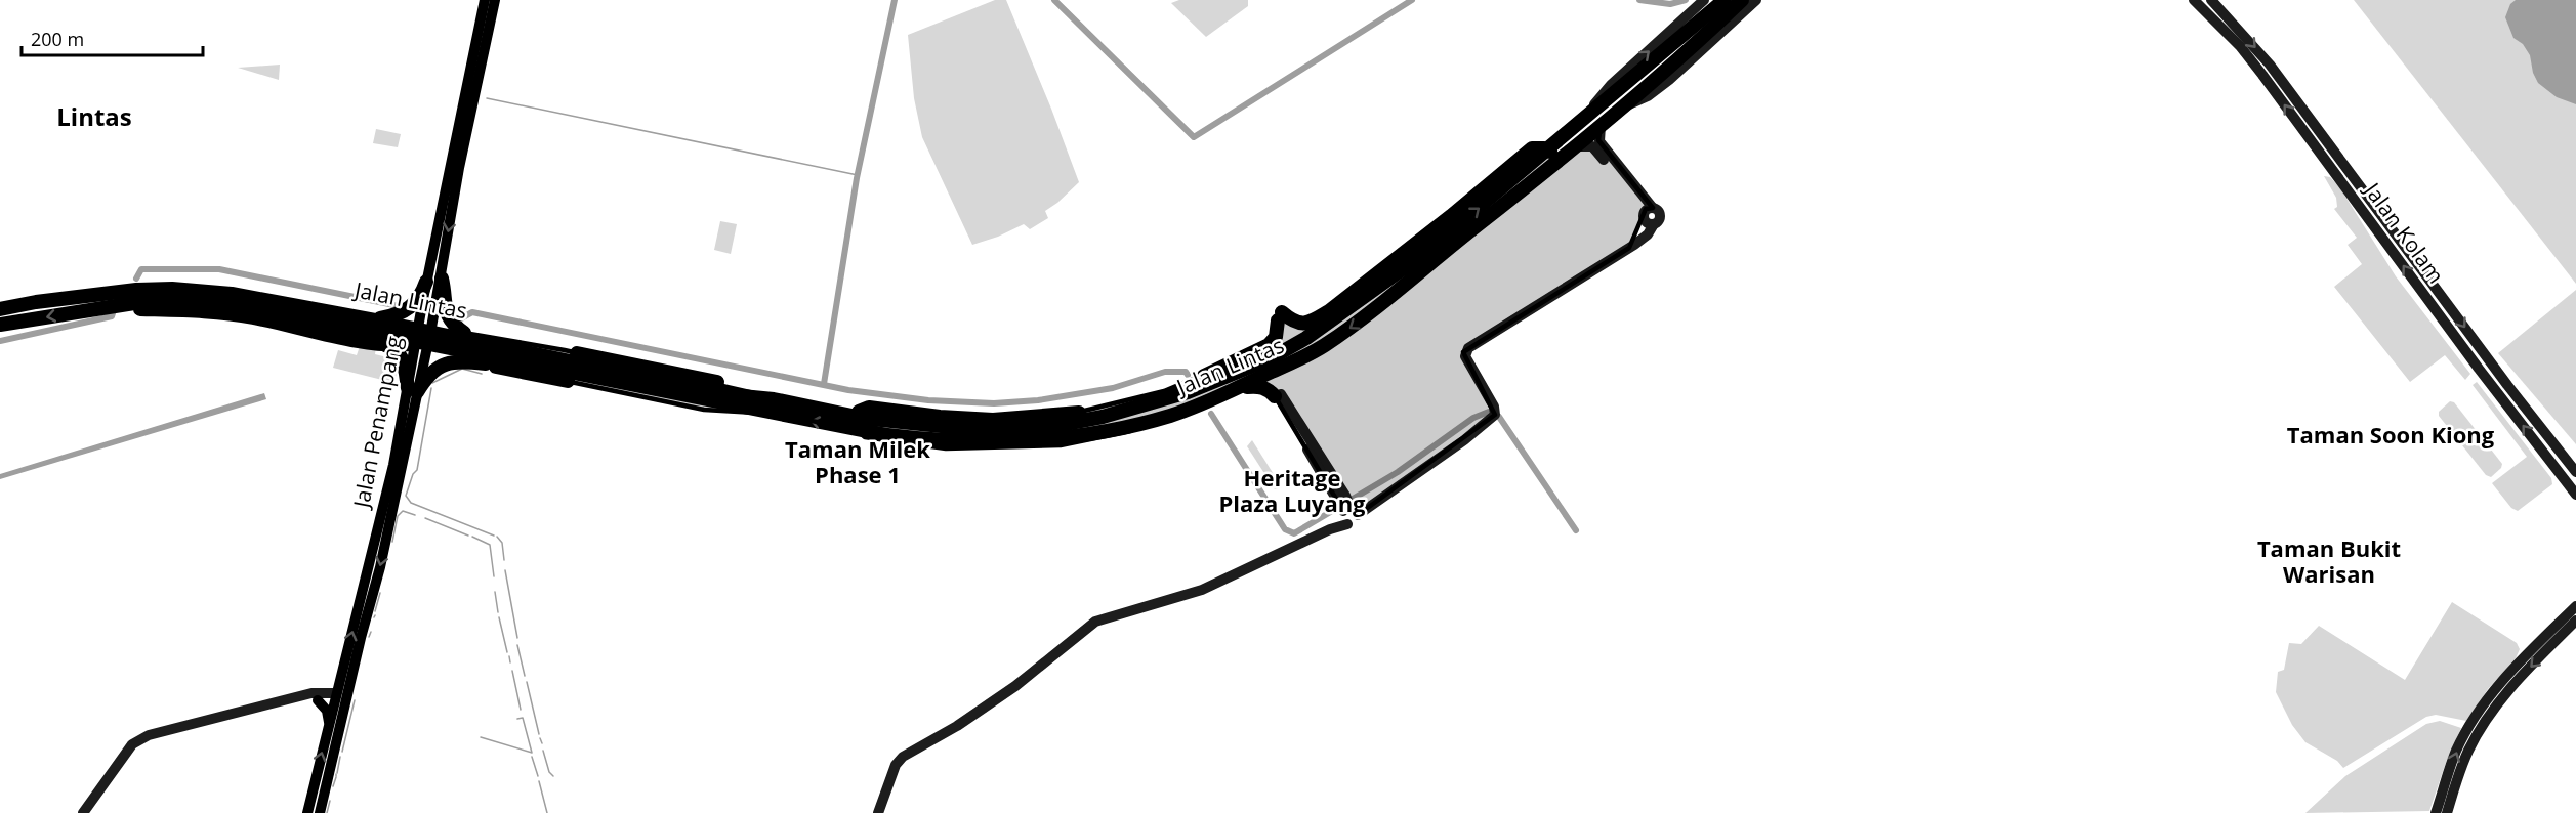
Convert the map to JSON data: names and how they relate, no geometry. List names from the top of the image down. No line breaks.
{"streets":{"highway":["Jalan Lintas"],"main road":["Jalan Kolam","Jalan Penampang"]},"crossings":[["Jalan Lintas","Jalan Penampang"]],"districts":["Lintas","Taman Soon Kiong","Taman Milek Phase 1","Heritage Plaza Luyang","Taman Bukit Warisan"],"scale_bar":"200 m"}
